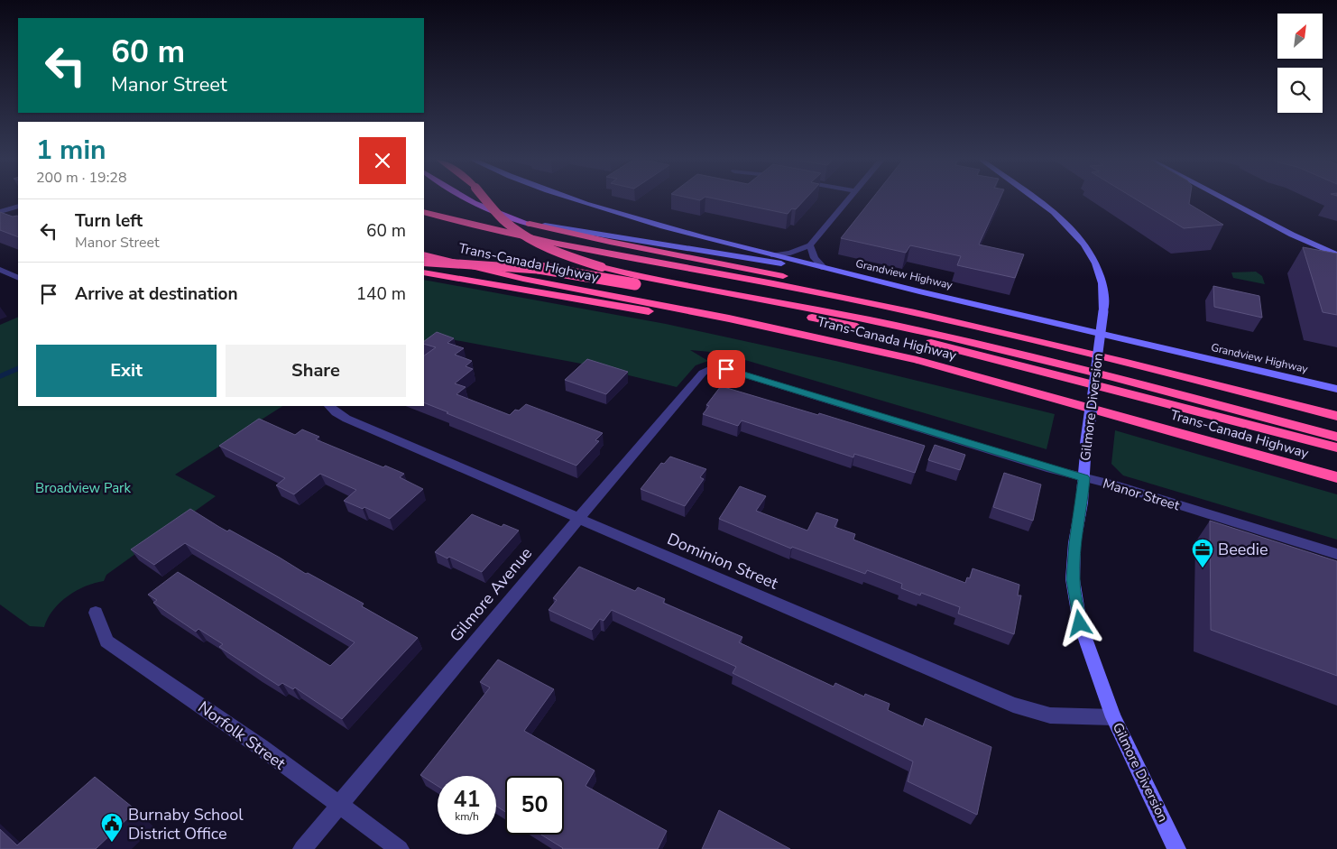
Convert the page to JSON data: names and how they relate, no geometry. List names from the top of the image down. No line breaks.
{"streets":{"highway":["Trans-Canada Highway"],"main road":["Grandview Highway","Gilmore Diversion"],"street":["Manor Street","Dominion Street","Gilmore Avenue","Norfolk Street"]},"crossings":[["Gilmore Diversion","Manor Street"],["Gilmore Diversion","Dominion Street"],["Manor Street","Gilmore Avenue"],["Dominion Street","Gilmore Avenue"],["Gilmore Avenue","Norfolk Street"]],"parks":["Broadview Park"],"places":{"office":["Beedie"],"public building":["Burnaby School District Office"]},"north":"top right","page":{"turn":["60 m","Manor Street"],"heading":["1 min","200 m · 19:28"],"list":[{"name":"Turn left","note":"Manor Street","value":"60 m"},{"name":"Arrive at destination","value":"140 m"}],"buttons":["Exit","Share"],"speed":"41 km/h","limit":"50"}}
